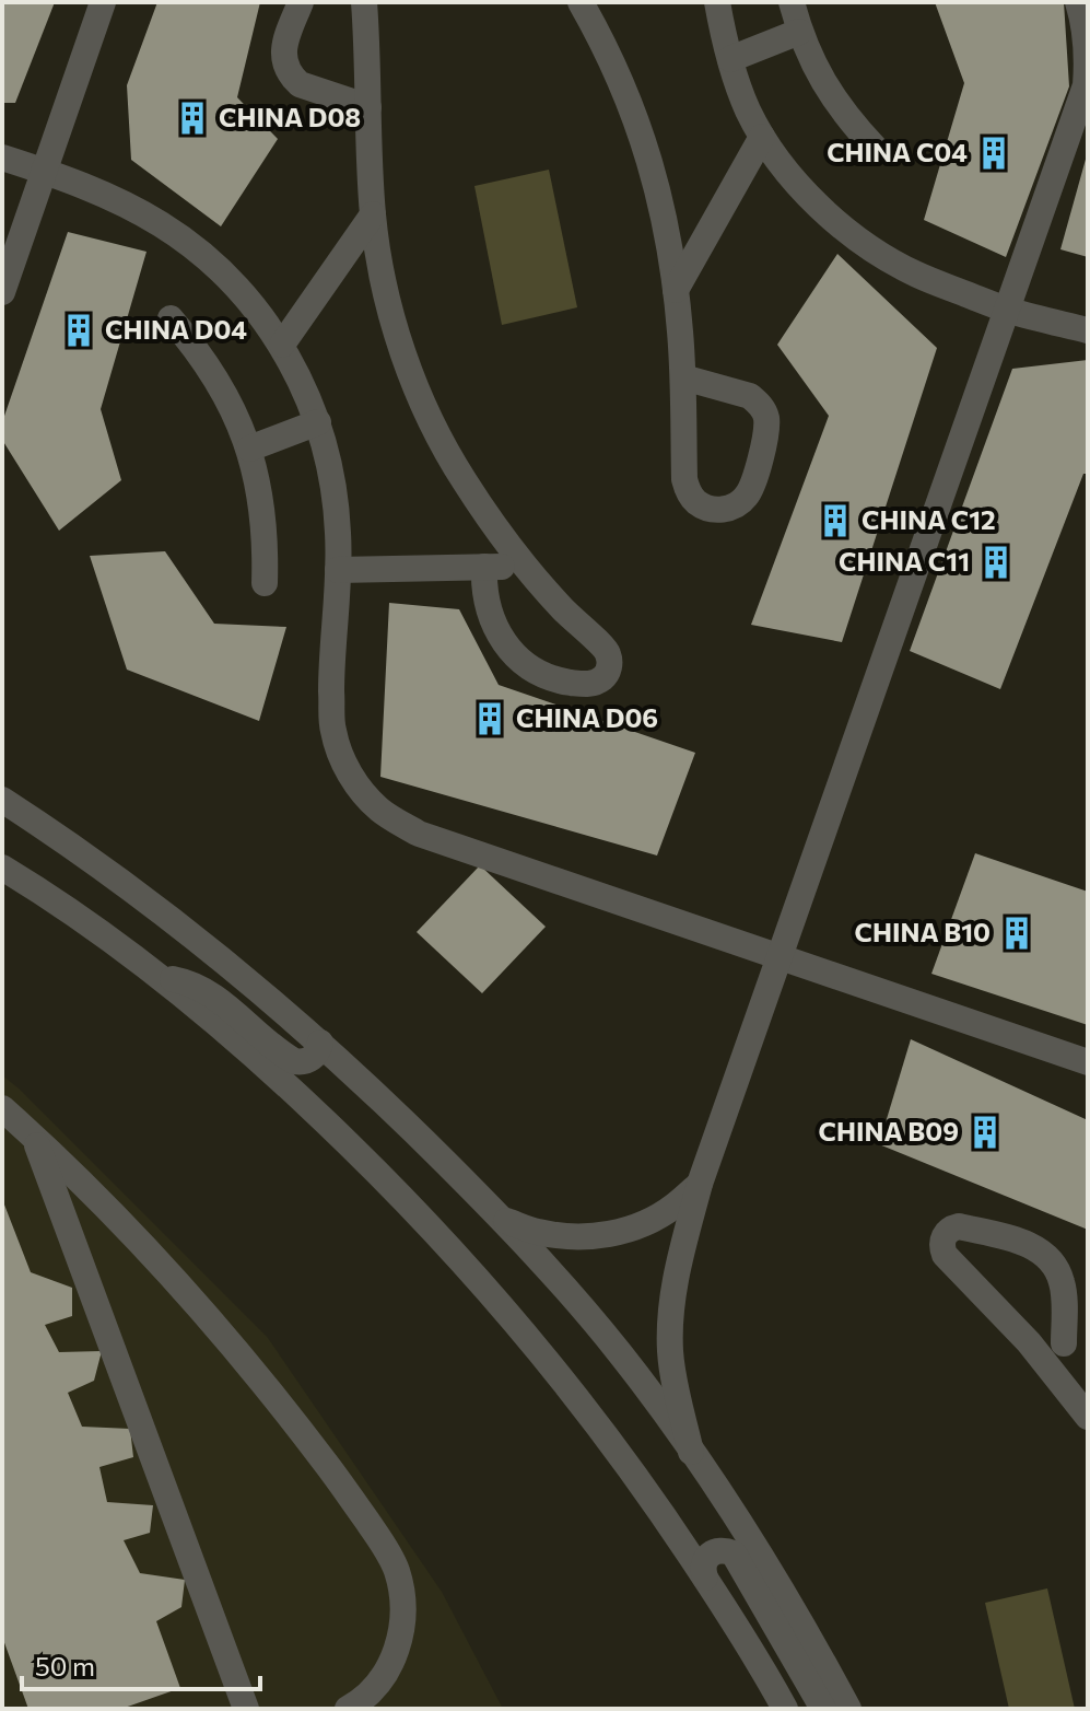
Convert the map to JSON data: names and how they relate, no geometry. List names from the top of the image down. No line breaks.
{"places":{"building":["CHINA D08","CHINA C04","CHINA D04","CHINA C12","CHINA C11","CHINA D06","CHINA B10","CHINA B09"]},"scale_bar":"50 m"}
